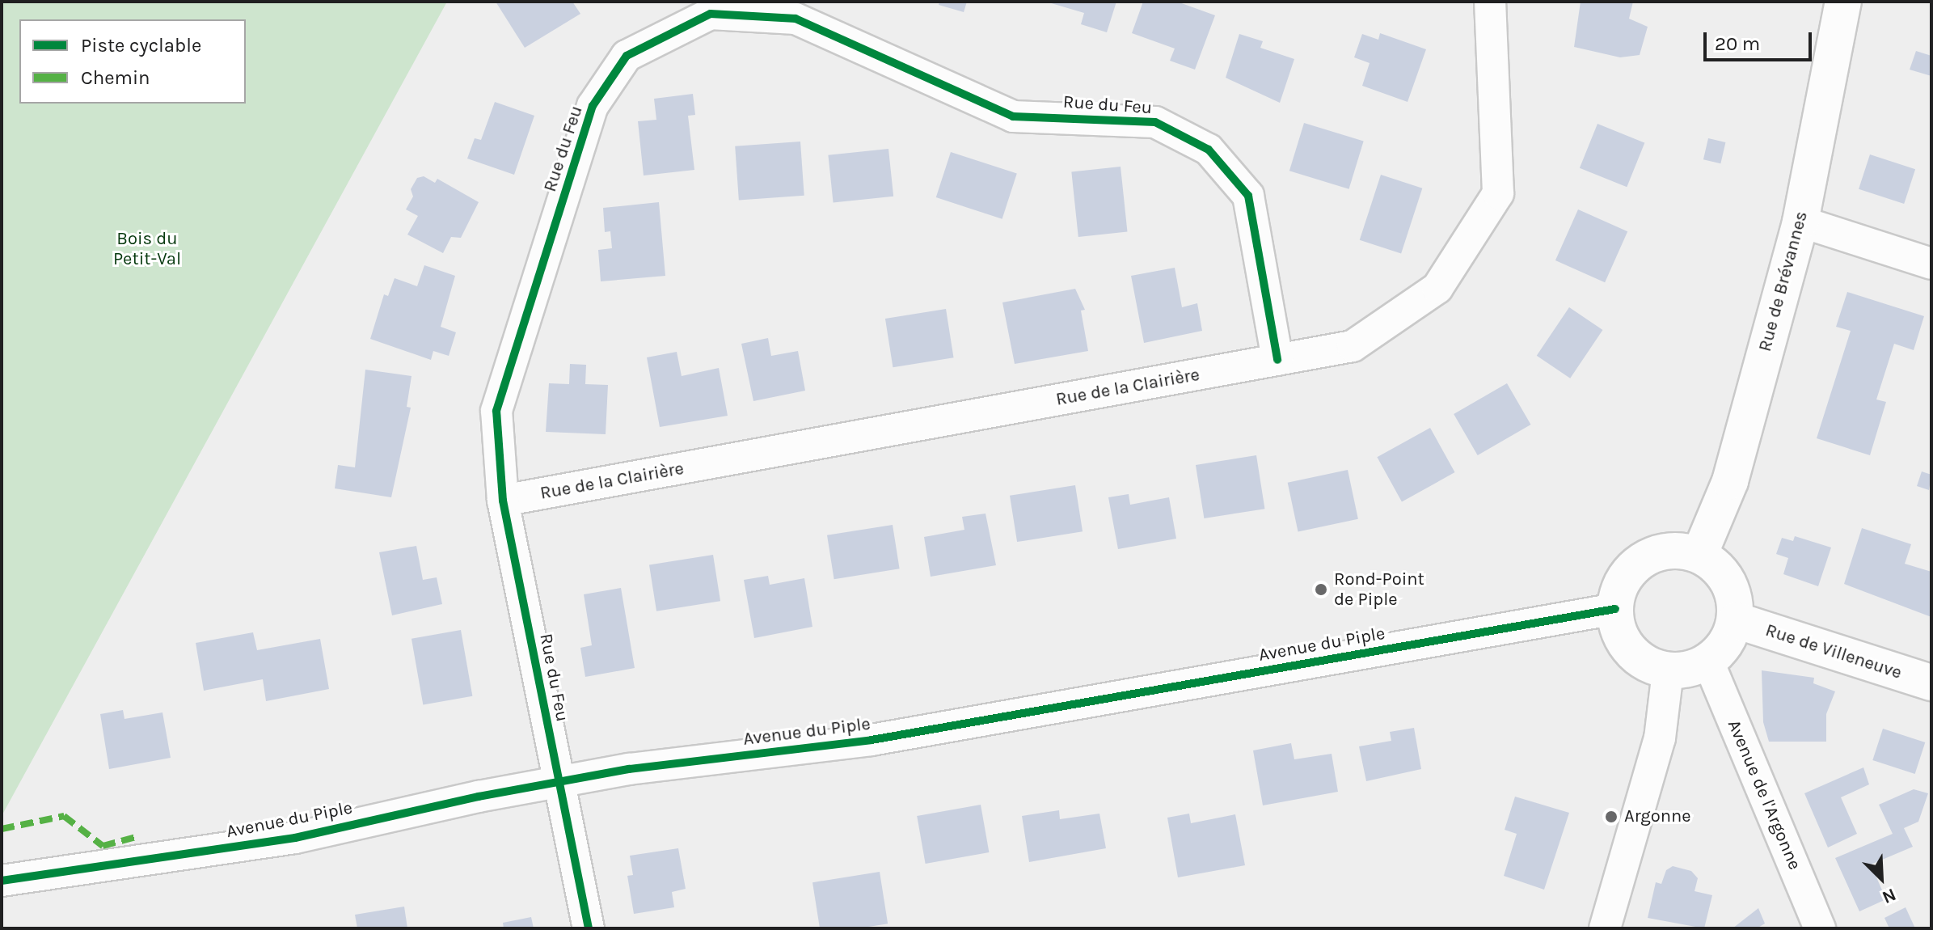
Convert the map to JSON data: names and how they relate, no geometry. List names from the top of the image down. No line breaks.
{"streets":{"street":["Rue du Feu","Rue de Brévannes","Rue de la Clairière","Avenue du Piple","Rue de Villeneuve","Avenue de l'Argonne"]},"crossings":[["Rue du Feu","Rue de la Clairière"],["Rue du Feu","Avenue du Piple"],["Rue de Brévannes","Avenue du Piple"],["Rue de Brévannes","Rue de Villeneuve"],["Rue de Brévannes","Avenue de l'Argonne"],["Avenue du Piple","Rue de Villeneuve"],["Avenue du Piple","Avenue de l'Argonne"],["Rue de Villeneuve","Avenue de l'Argonne"]],"parks":["Bois du Petit-Val"],"places":["Rond-Point de Piple","Argonne"],"legend":["Piste cyclable","Chemin"],"scale_bar":"20 m","north":"bottom right"}
